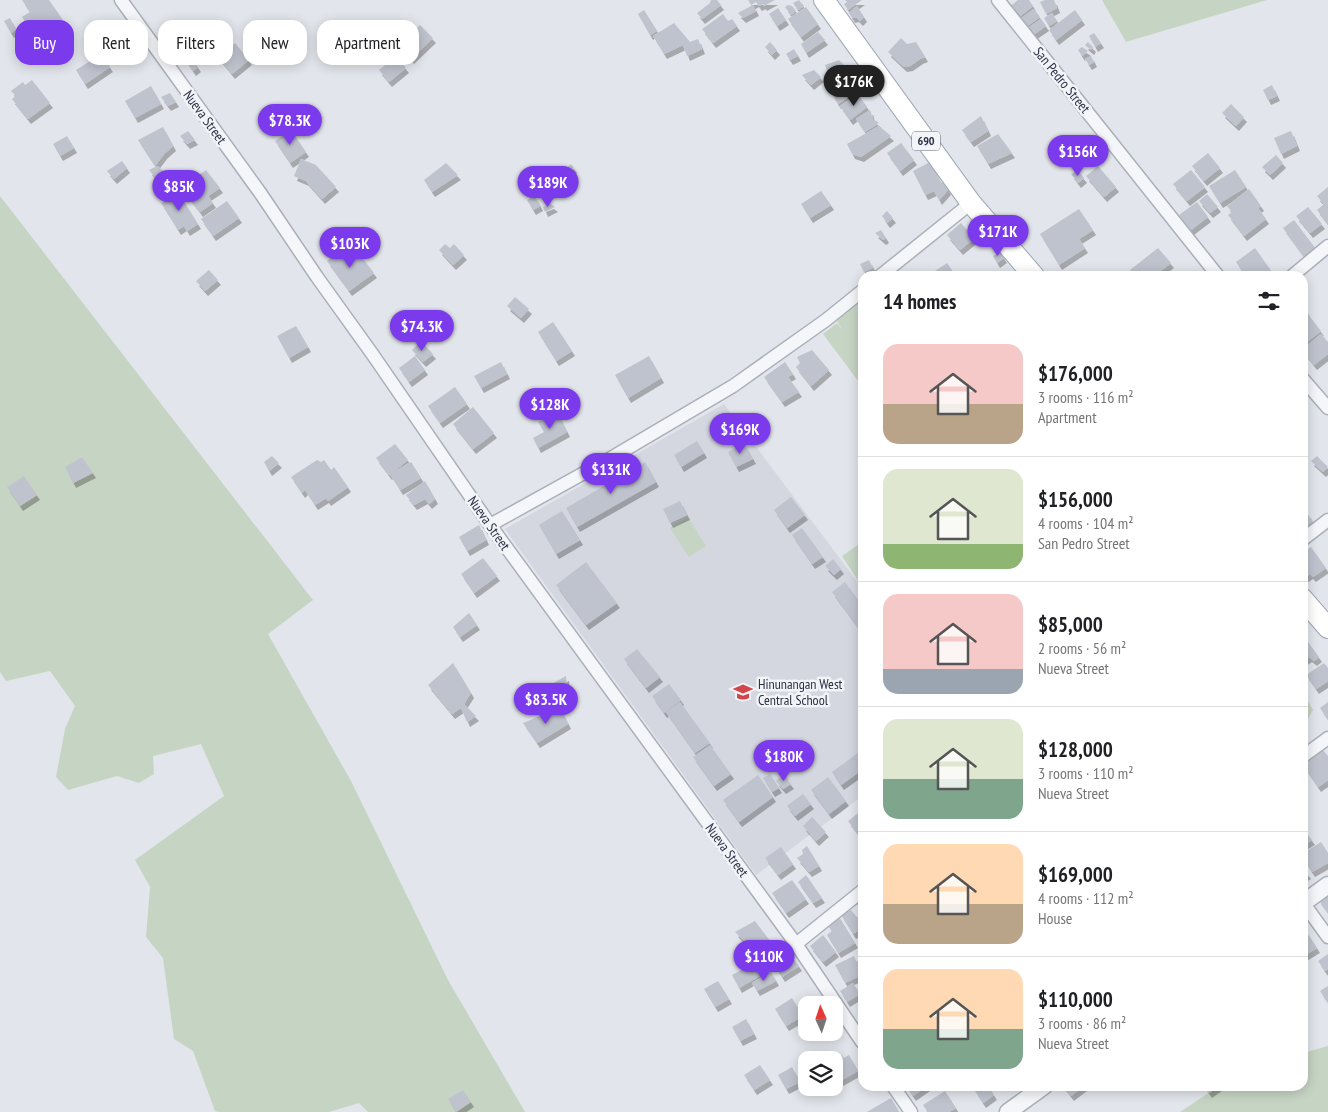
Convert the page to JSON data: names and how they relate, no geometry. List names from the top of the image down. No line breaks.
{"streets":{"main road":["690"],"street":["San Pedro Street","Nueva Street"]},"places":{"school or university":["Hinunangan West Central School"]},"north":"top","page":{"chip":["Buy","Rent","Filters","New","Apartment"],"price":["$176K","$78.3K","$156K","$189K","$85K","$171K","$103K","$74.3K","$128K","$169K","$131K","$83.5K","$180K","$110K"],"heading":"14 homes","list":[{"name":"$176,000","note":"3 rooms · 116 m² · Apartment"},{"name":"$156,000","note":"4 rooms · 104 m² · San Pedro Street"},{"name":"$85,000","note":"2 rooms · 56 m² · Nueva Street"},{"name":"$128,000","note":"3 rooms · 110 m² · Nueva Street"},{"name":"$169,000","note":"4 rooms · 112 m² · House"},{"name":"$110,000","note":"3 rooms · 86 m² · Nueva Street"}]}}
